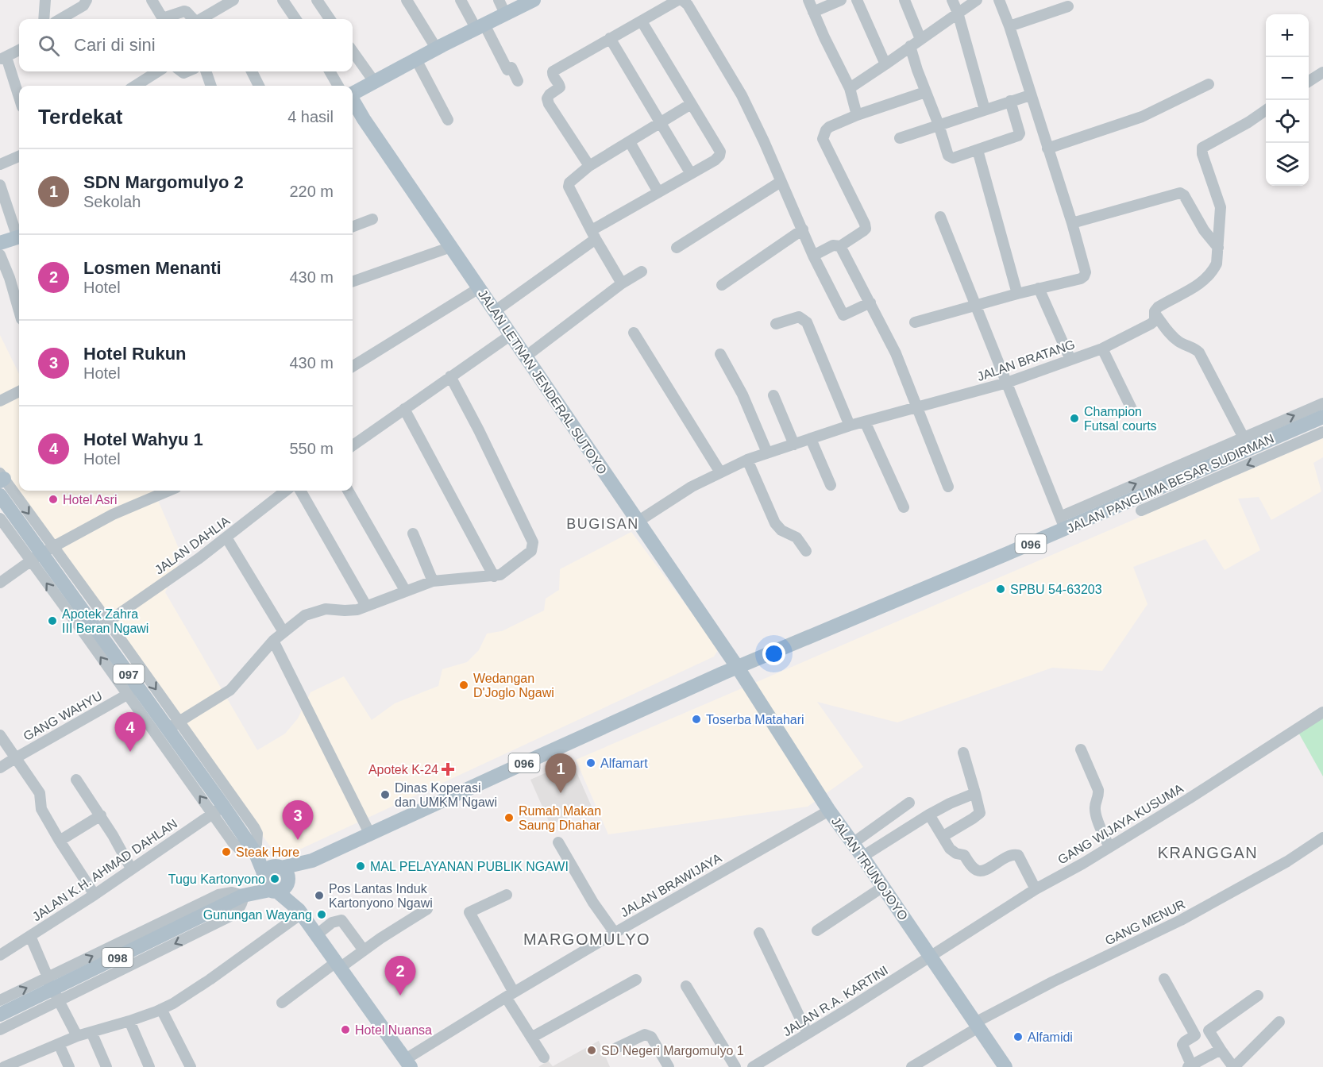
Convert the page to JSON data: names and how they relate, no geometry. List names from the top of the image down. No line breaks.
{"streets":{"main road":["JALAN LETNAN JENDERAL SUTOYO","JALAN PANGLIMA BESAR SUDIRMAN","096","097","JALAN TRUNOJOYO","098"],"street":["JALAN BRATANG","JALAN DAHLIA","GANG WAHYU","GANG WIJAYA KUSUMA","JALAN K.H. AHMAD DAHLAN","JALAN BRAWIJAYA","GANG MENUR","JALAN R.A. KARTINI"]},"crossings":[["JALAN BRATANG","JALAN LETNAN JENDERAL SUTOYO"],["JALAN LETNAN JENDERAL SUTOYO","JALAN PANGLIMA BESAR SUDIRMAN"],["JALAN LETNAN JENDERAL SUTOYO","JALAN TRUNOJOYO"],["JALAN PANGLIMA BESAR SUDIRMAN","097"],["JALAN PANGLIMA BESAR SUDIRMAN","JALAN TRUNOJOYO"],["JALAN PANGLIMA BESAR SUDIRMAN","098"],["JALAN DAHLIA","097"],["097","GANG WAHYU"],["097","JALAN K.H. AHMAD DAHLAN"],["097","098"],["GANG WIJAYA KUSUMA","JALAN TRUNOJOYO"],["GANG WIJAYA KUSUMA","JALAN R.A. KARTINI"],["JALAN TRUNOJOYO","JALAN BRAWIJAYA"],["JALAN TRUNOJOYO","GANG MENUR"],["JALAN TRUNOJOYO","JALAN R.A. KARTINI"]],"districts":["BUGISAN","KRANGGAN","MARGOMULYO"],"places":{"other":["Champion Futsal courts","Hotel Asri","SPBU 54-63203","Apotek Zahra III Beran Ngawi","Wedangan D'Joglo Ngawi","Toserba Matahari","Alfamart","Dinas Koperasi dan UMKM Ngawi","Rumah Makan Saung Dhahar","Steak Hore","MAL PELAYANAN PUBLIK NGAWI","Tugu Kartonyono","Pos Lantas Induk Kartonyono Ngawi","Gunungan Wayang","Hotel Nuansa","Alfamidi","SD Negeri Margomulyo 1"],"health":["Apotek K-24"]},"page":{"map_buttons":["+","−"],"search":"Cari di sini","heading":["Terdekat","4 hasil"],"list":[{"mark":"1","name":"SDN Margomulyo 2","note":"Sekolah","value":"220 m"},{"mark":"2","name":"Losmen Menanti","note":"Hotel","value":"430 m"},{"mark":"3","name":"Hotel Rukun","note":"Hotel","value":"430 m"},{"mark":"4","name":"Hotel Wahyu 1","note":"Hotel","value":"550 m"}],"pins":["4","1","3","2"]}}
